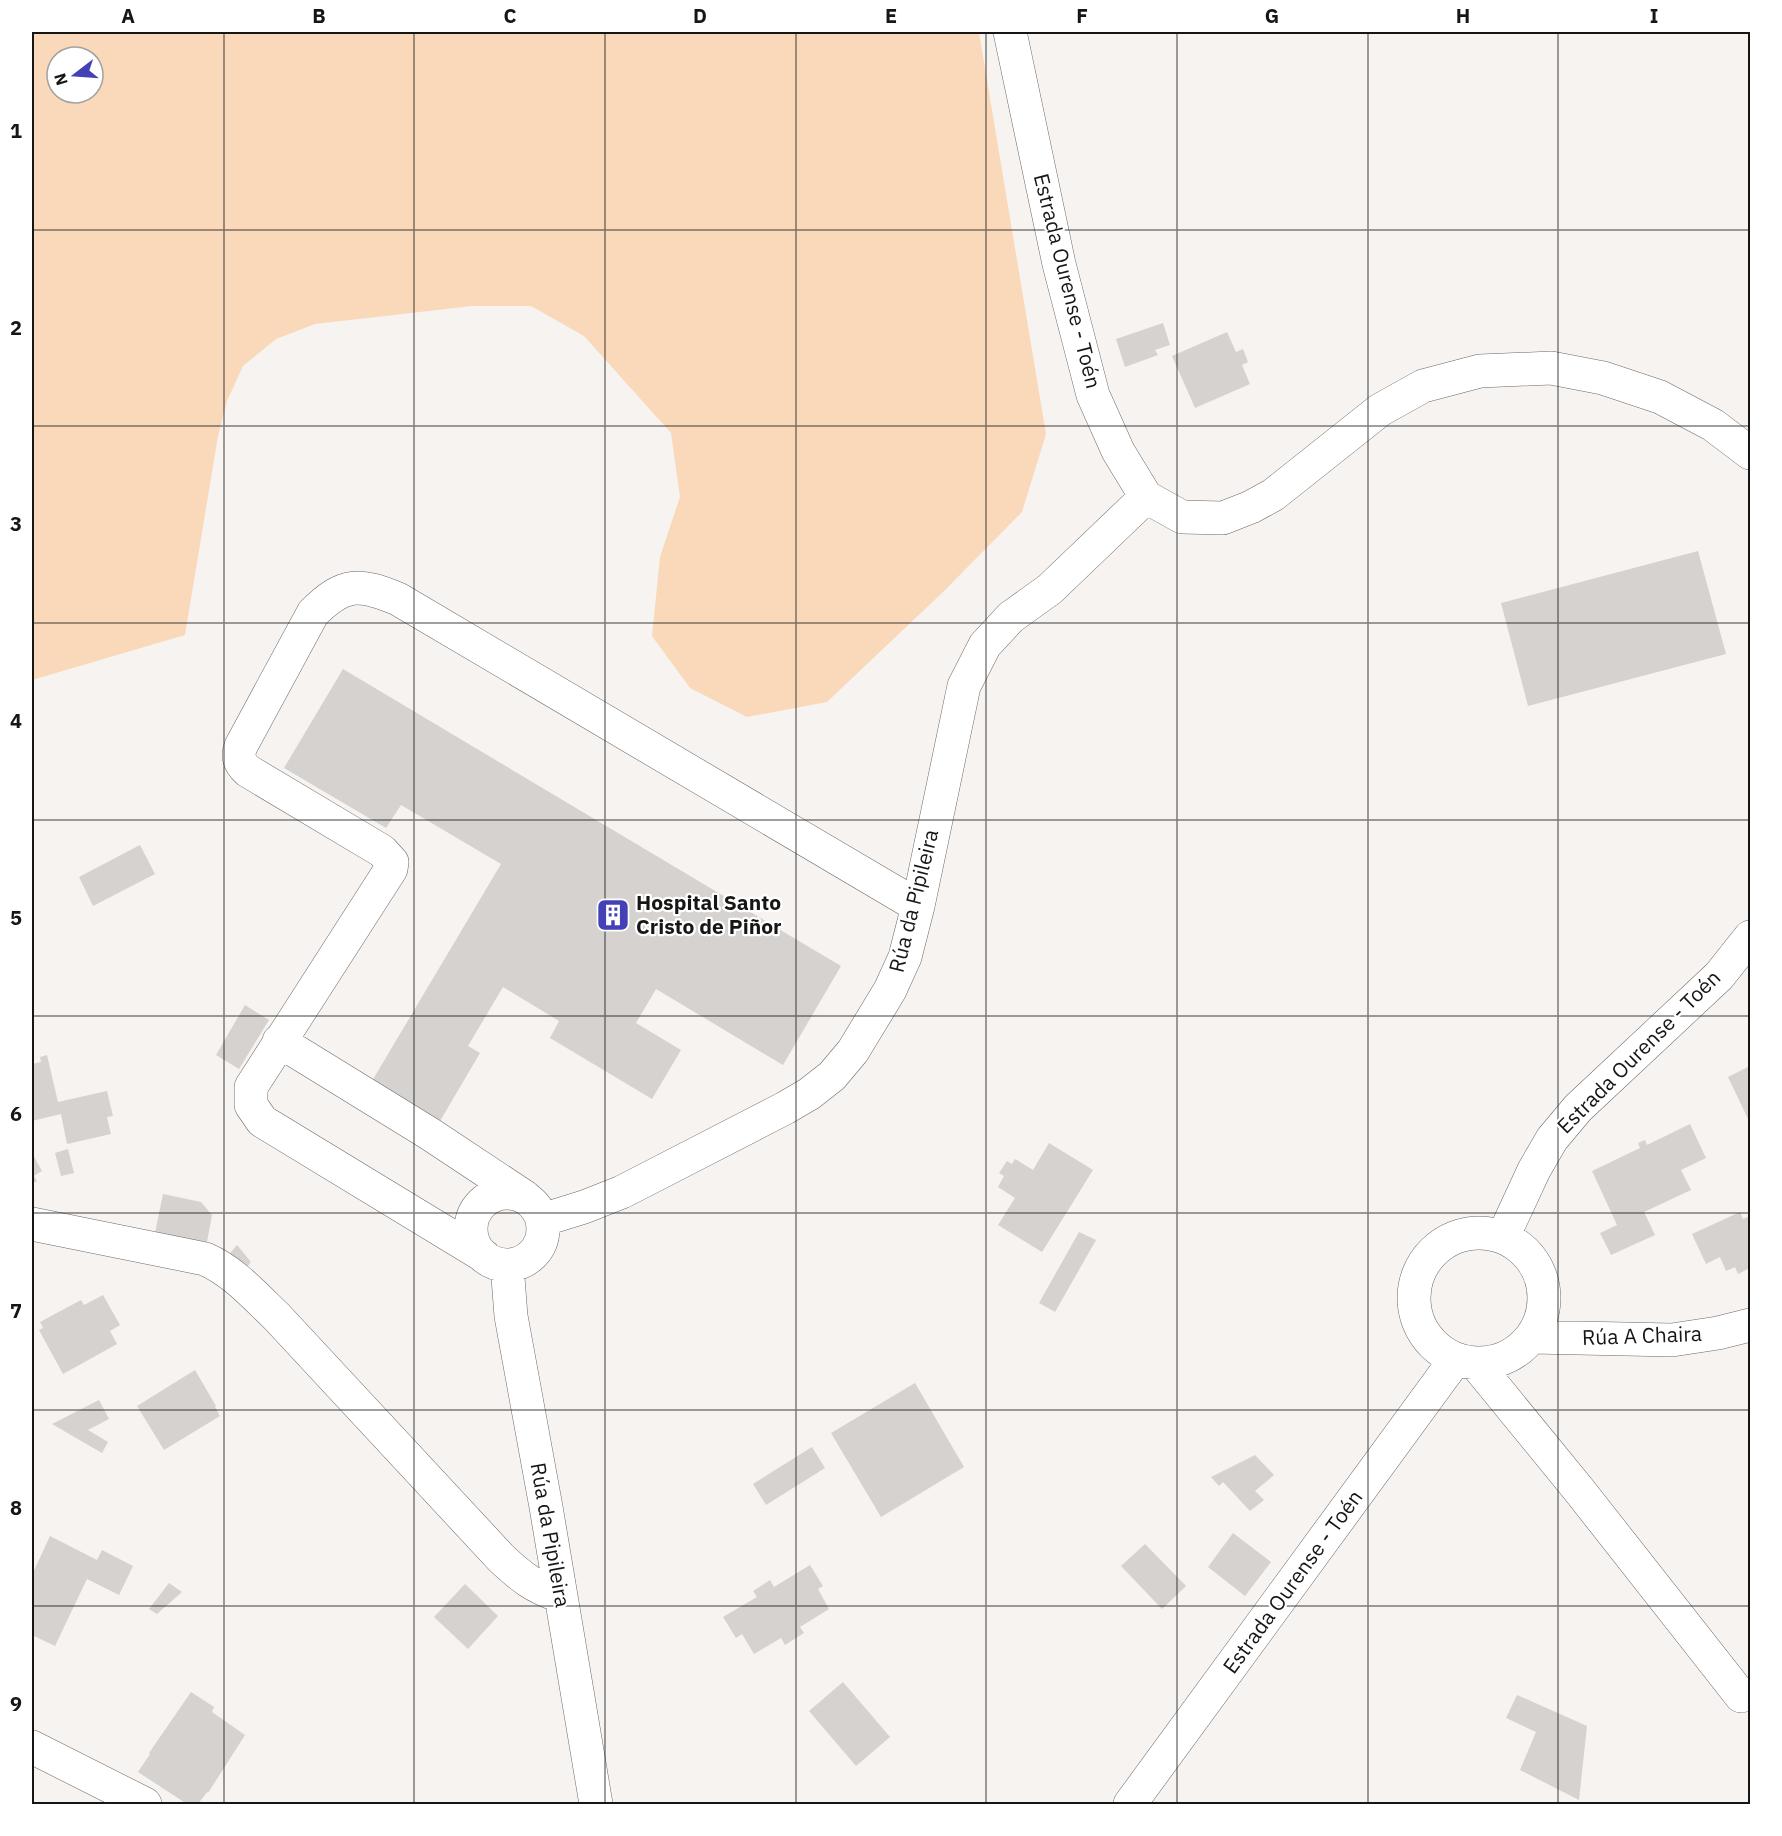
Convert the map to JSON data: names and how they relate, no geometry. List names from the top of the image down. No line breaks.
{"streets":{"street":["Estrada Ourense - Toén","Rúa da Pipileira","Rúa A Chaira"]},"crossings":[["Estrada Ourense - Toén","Rúa da Pipileira"],["Estrada Ourense - Toén","Rúa A Chaira"]],"places":{"building":["Hospital Santo Cristo de Piñor"]},"north":"left","grid":{"columns":["A","B","C","D","E","F","G","H","I"],"rows":["1","2","3","4","5","6","7","8","9"]}}
